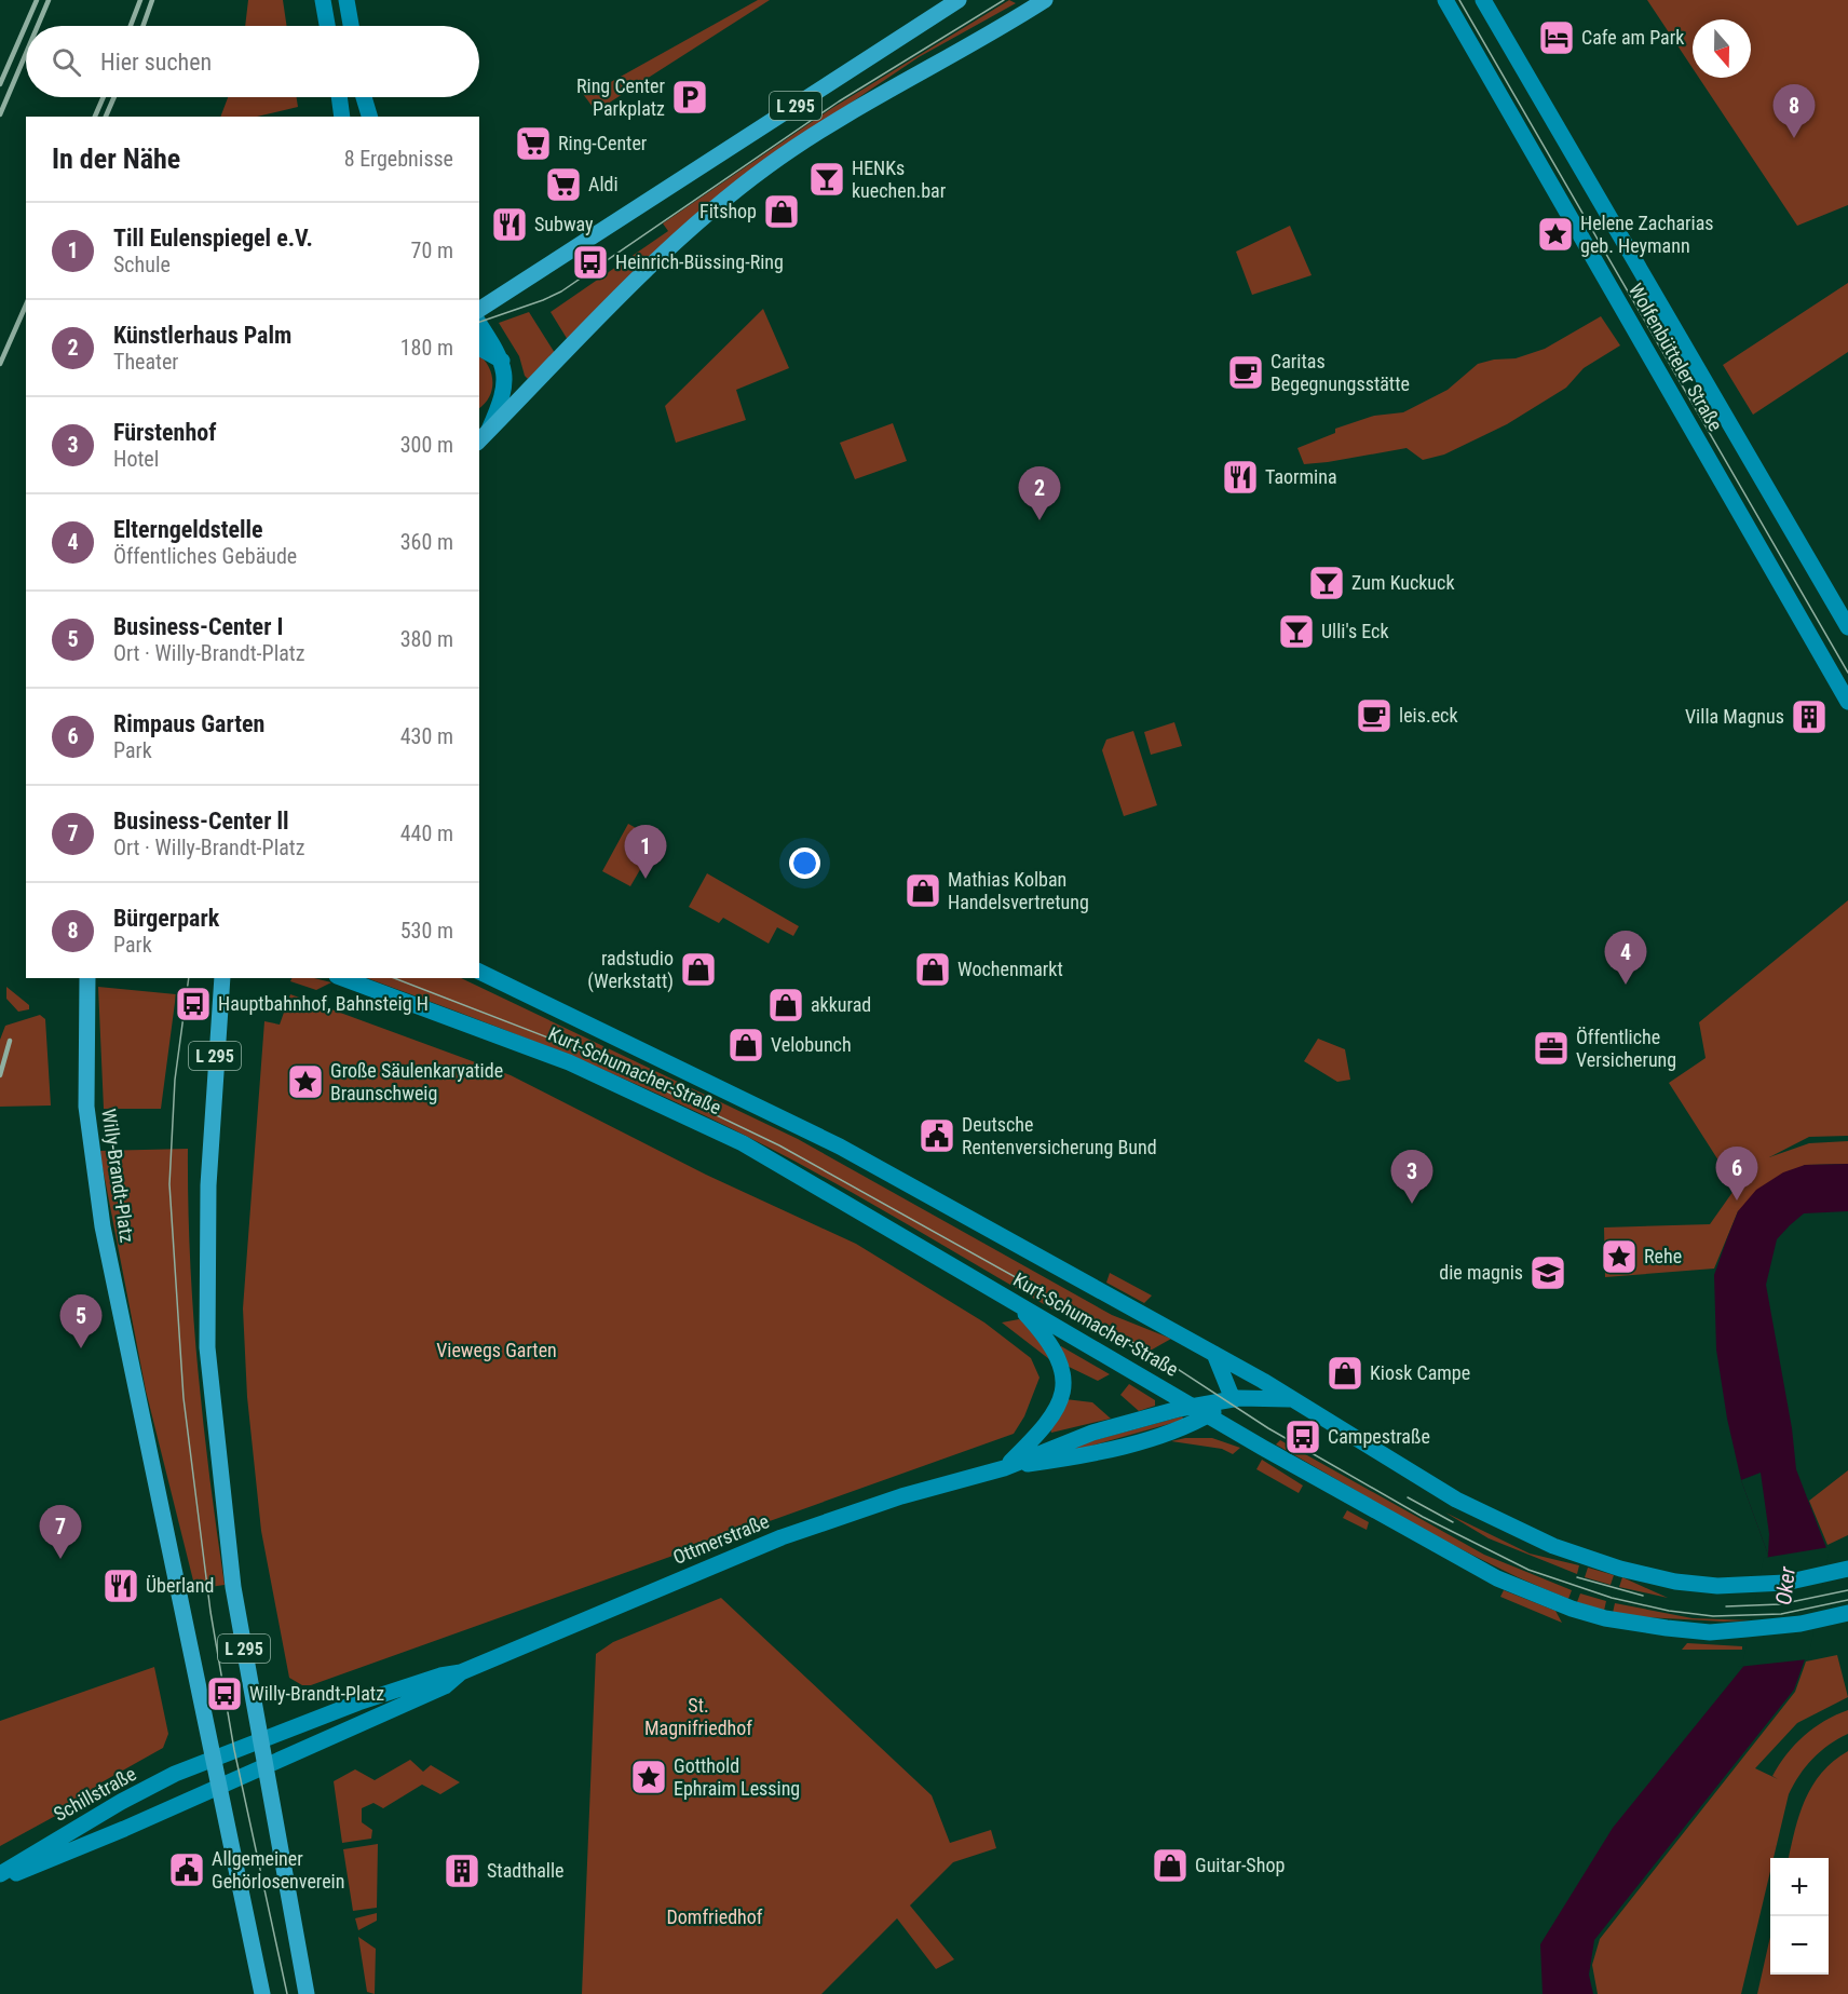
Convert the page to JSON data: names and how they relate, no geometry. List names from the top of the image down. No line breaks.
{"streets":{"main road":["L 295","Wolfenbütteler Straße","Kurt-Schumacher-Straße","Willy-Brandt-Platz","Ottmerstraße","Schillstraße"]},"crossings":[["L 295","Willy-Brandt-Platz"],["L 295","Ottmerstraße"],["L 295","Schillstraße"],["Kurt-Schumacher-Straße","Ottmerstraße"],["Willy-Brandt-Platz","Schillstraße"],["Ottmerstraße","Schillstraße"]],"water":["Oker"],"parks":["Viewegs Garten","St. Magnifriedhof","Domfriedhof"],"places":{"hotel":["Cafe am Park"],"parking":["Ring Center Parkplatz"],"supermarket":["Ring-Center","Aldi"],"bar":["HENKs kuechen.bar","Zum Kuckuck","Ulli's Eck"],"shop":["Fitshop","Mathias Kolban Handelsvertretung","radstudio (Werkstatt)","Wochenmarkt","akkurad","Velobunch","Kiosk Campe","Guitar-Shop"],"restaurant":["Subway","Taormina","Überland"],"place":["Helene Zacharias geb. Heymann","Große Säulenkaryatide Braunschweig","Rehe","Gotthold Ephraim Lessing"],"bus stop":["Heinrich-Büssing-Ring","Hauptbahnhof, Bahnsteig H","Campestraße","Willy-Brandt-Platz"],"cafe":["Caritas Begegnungsstätte","leis.eck"],"building":["Villa Magnus","Stadthalle"],"office":["Öffentliche Versicherung"],"public building":["Deutsche Rentenversicherung Bund","Allgemeiner Gehörlosenverein"],"school or university":["die magnis"]},"north":"bottom","page":{"search":"Hier suchen","pins":["8","2","1","4","6","3","5","7"],"heading":["In der Nähe","8 Ergebnisse"],"list":[{"mark":"1","name":"Till Eulenspiegel e.V.","note":"Schule","value":"70 m"},{"mark":"2","name":"Künstlerhaus Palm","note":"Theater","value":"180 m"},{"mark":"3","name":"Fürstenhof","note":"Hotel","value":"300 m"},{"mark":"4","name":"Elterngeldstelle","note":"Öffentliches Gebäude","value":"360 m"},{"mark":"5","name":"Business-Center I","note":"Ort · Willy-Brandt-Platz","value":"380 m"},{"mark":"6","name":"Rimpaus Garten","note":"Park","value":"430 m"},{"mark":"7","name":"Business-Center ll","note":"Ort · Willy-Brandt-Platz","value":"440 m"},{"mark":"8","name":"Bürgerpark","note":"Park","value":"530 m"}],"map_buttons":["+","−"]}}
